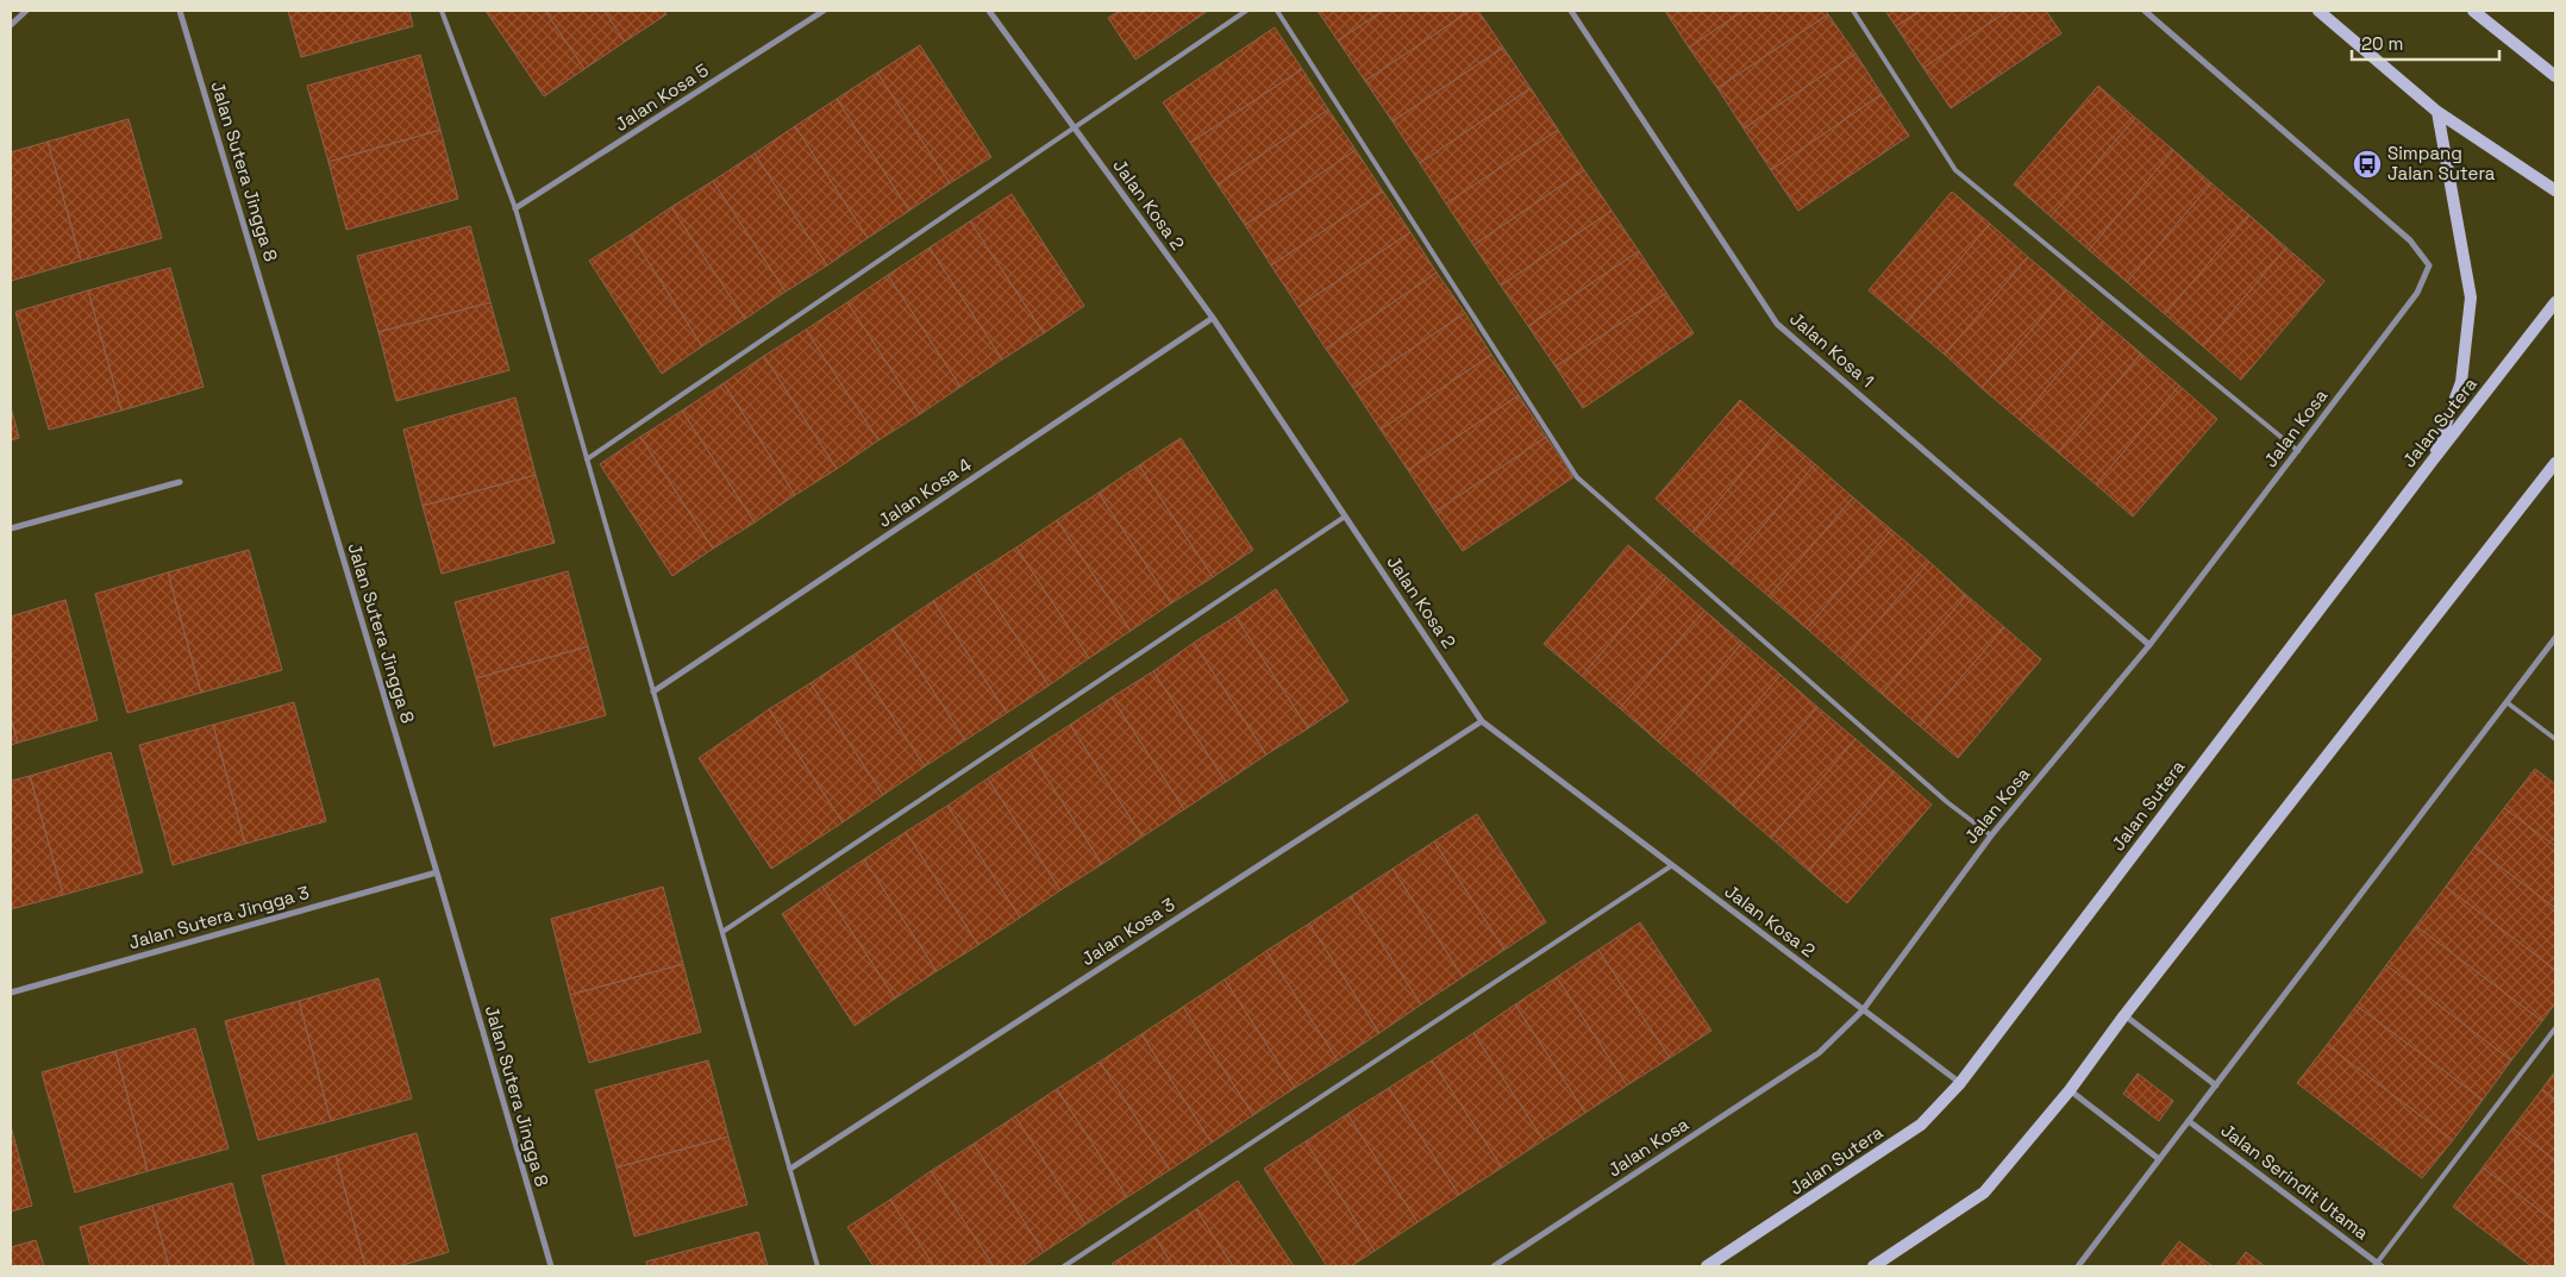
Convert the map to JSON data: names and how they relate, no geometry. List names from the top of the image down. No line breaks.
{"streets":{"street":["Jalan Kosa 5","Jalan Sutera Jingga 8","Jalan Kosa 2","Jalan Kosa 1","Jalan Sutera","Jalan Kosa","Jalan Kosa 4","Jalan Sutera Jingga 3","Jalan Kosa 3","Jalan Serindit Utama"]},"crossings":[["Jalan Sutera Jingga 8","Jalan Sutera Jingga 3"],["Jalan Kosa 2","Jalan Sutera"],["Jalan Kosa 2","Jalan Kosa"],["Jalan Kosa 2","Jalan Kosa 4"],["Jalan Kosa 2","Jalan Kosa 3"],["Jalan Kosa 1","Jalan Kosa"]],"places":{"bus stop":["Simpang Jalan Sutera"]},"scale_bar":"20 m"}
